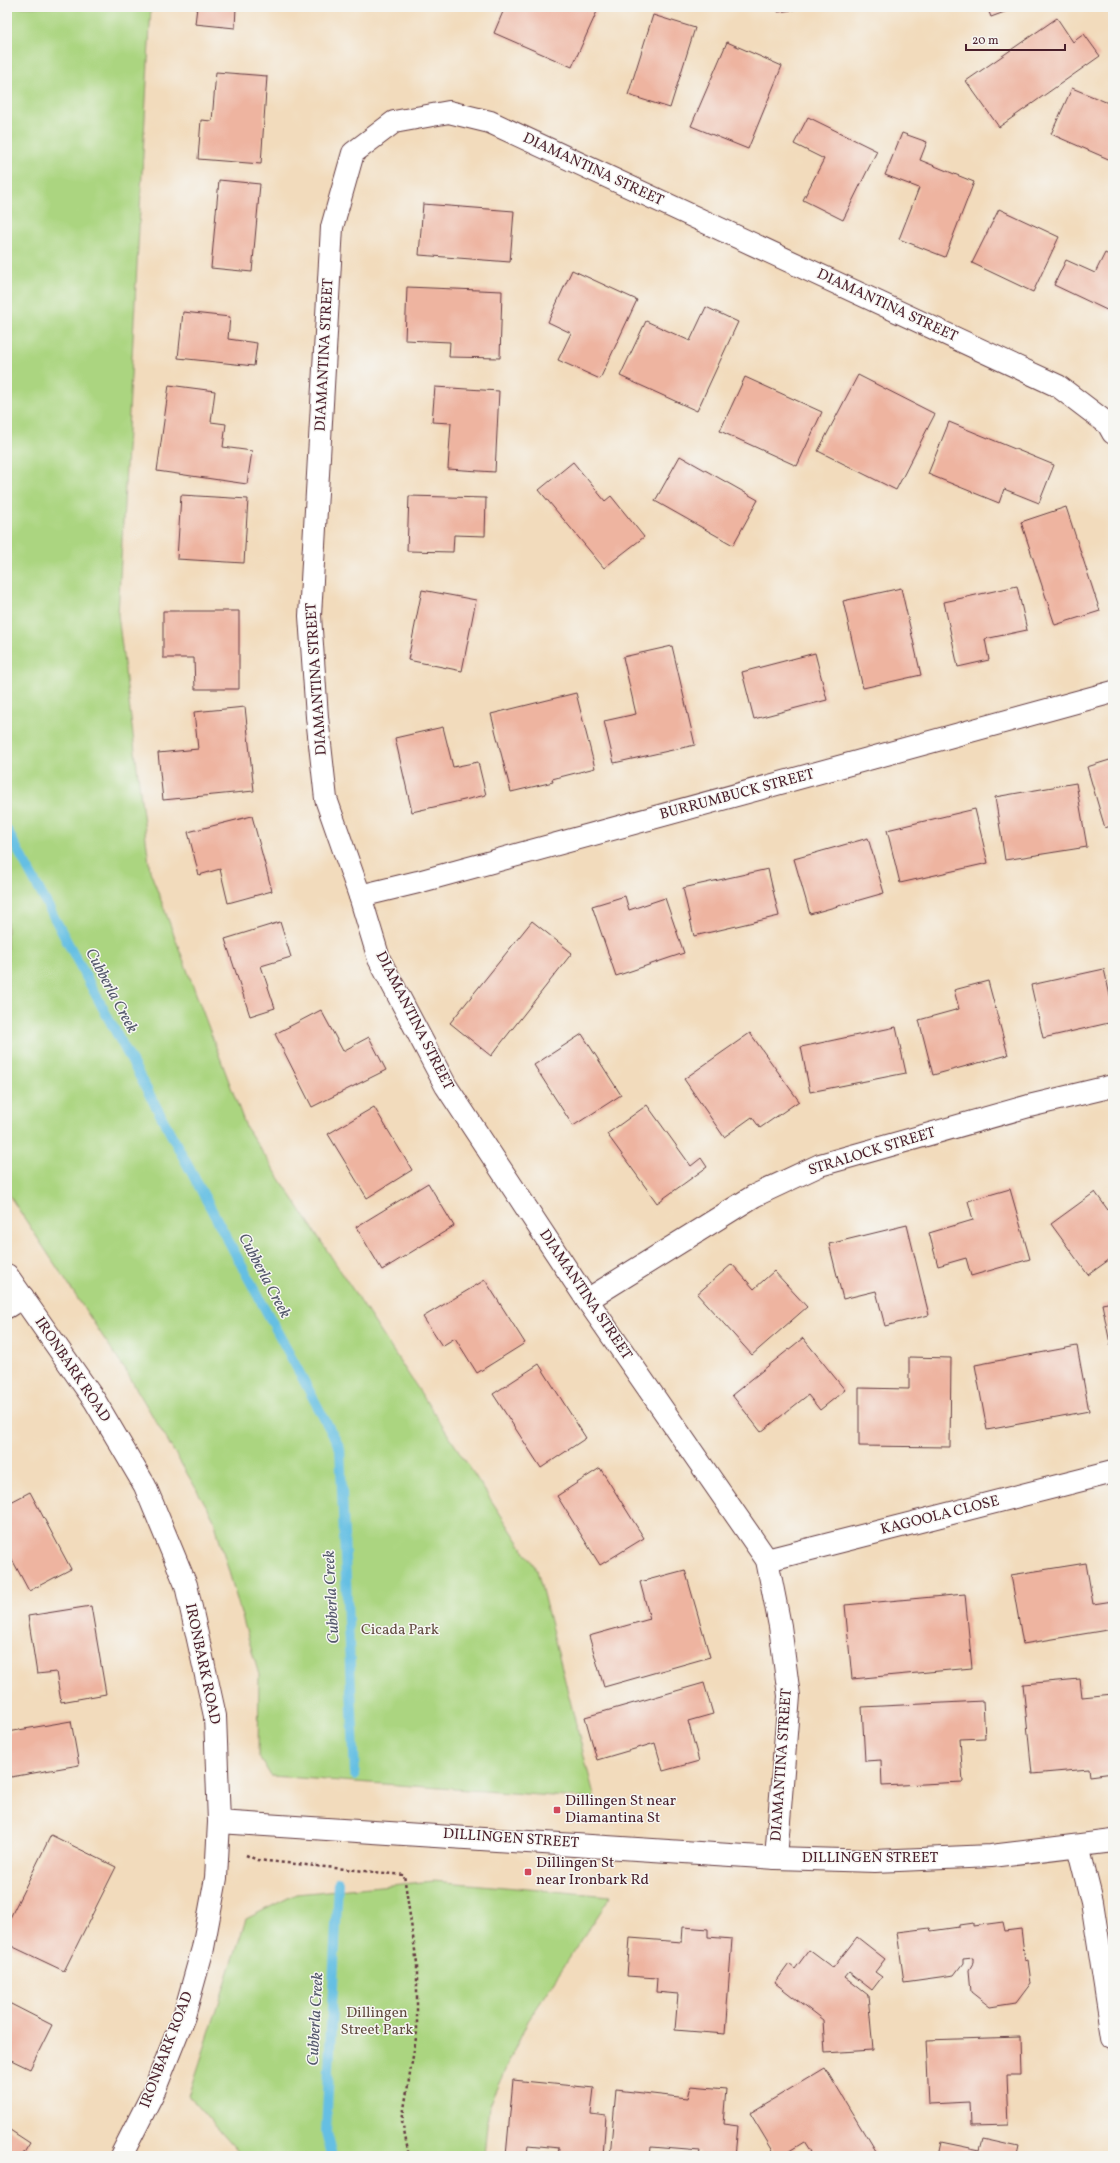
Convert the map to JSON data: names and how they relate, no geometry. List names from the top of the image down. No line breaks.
{"streets":{"street":["DIAMANTINA STREET","BURRUMBUCK STREET","STRALOCK STREET","IRONBARK ROAD","KAGOOLA CLOSE","DILLINGEN STREET"]},"crossings":[["DIAMANTINA STREET","BURRUMBUCK STREET"],["DIAMANTINA STREET","STRALOCK STREET"],["DIAMANTINA STREET","KAGOOLA CLOSE"],["DIAMANTINA STREET","DILLINGEN STREET"],["IRONBARK ROAD","DILLINGEN STREET"]],"water":["Cubberla Creek"],"parks":["Cicada Park","Dillingen Street Park"],"places":{"transit":["Dillingen St near Diamantina St","Dillingen St near Ironbark Rd"]},"scale_bar":"20 m"}
